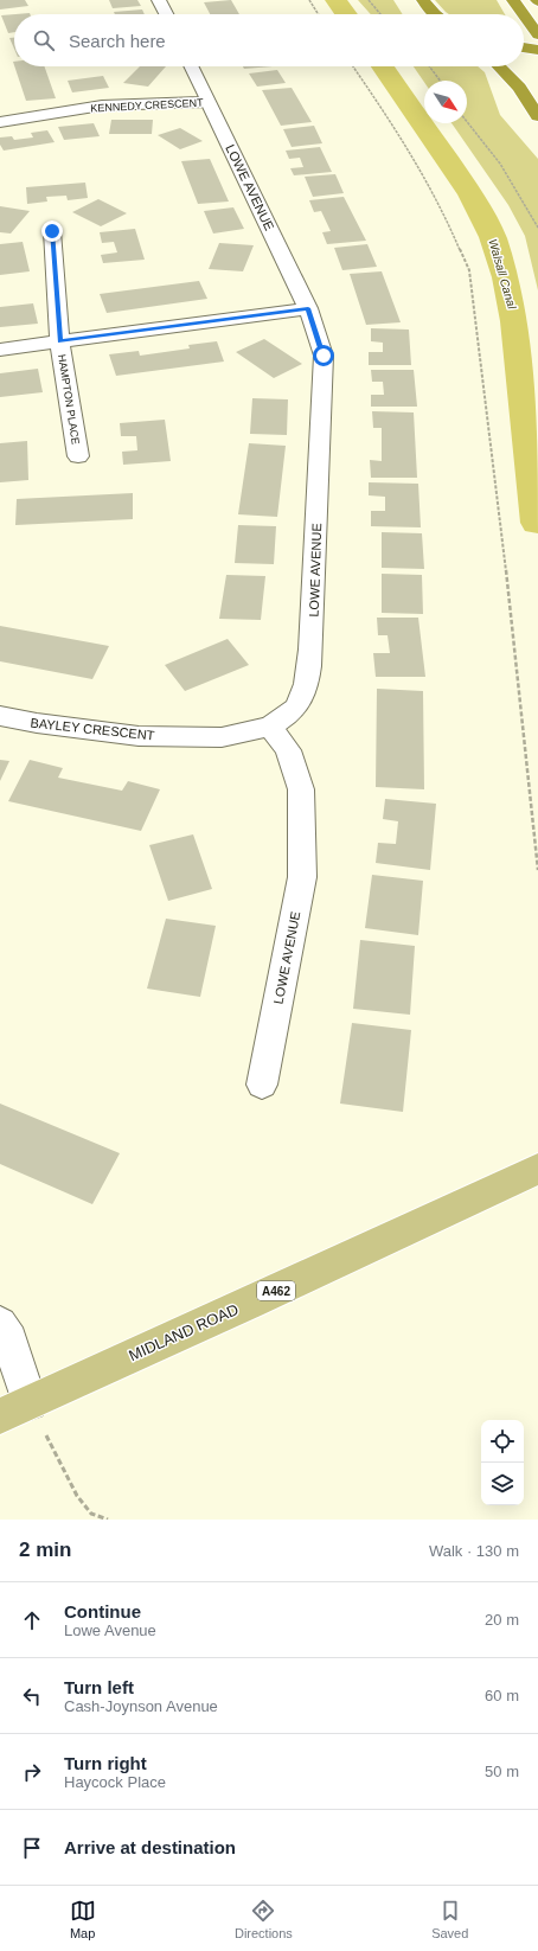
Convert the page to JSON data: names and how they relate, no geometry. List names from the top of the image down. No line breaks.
{"streets":{"main road":["A462","MIDLAND ROAD"],"street":["KENNEDY CRESCENT","LOWE AVENUE","HAMPTON PLACE","BAYLEY CRESCENT"]},"crossings":[["KENNEDY CRESCENT","LOWE AVENUE"],["LOWE AVENUE","BAYLEY CRESCENT"]],"water":["Walsall Canal"],"north":"bottom right","page":{"search":"Search here","heading":["2 min","Walk · 130 m"],"list":[["Continue","Lowe Avenue","20 m"],["Turn left","Cash-Joynson Avenue","60 m"],["Turn right","Haycock Place","50 m"],"Arrive at destination"],"nav":["Map","Directions","Saved"]}}
